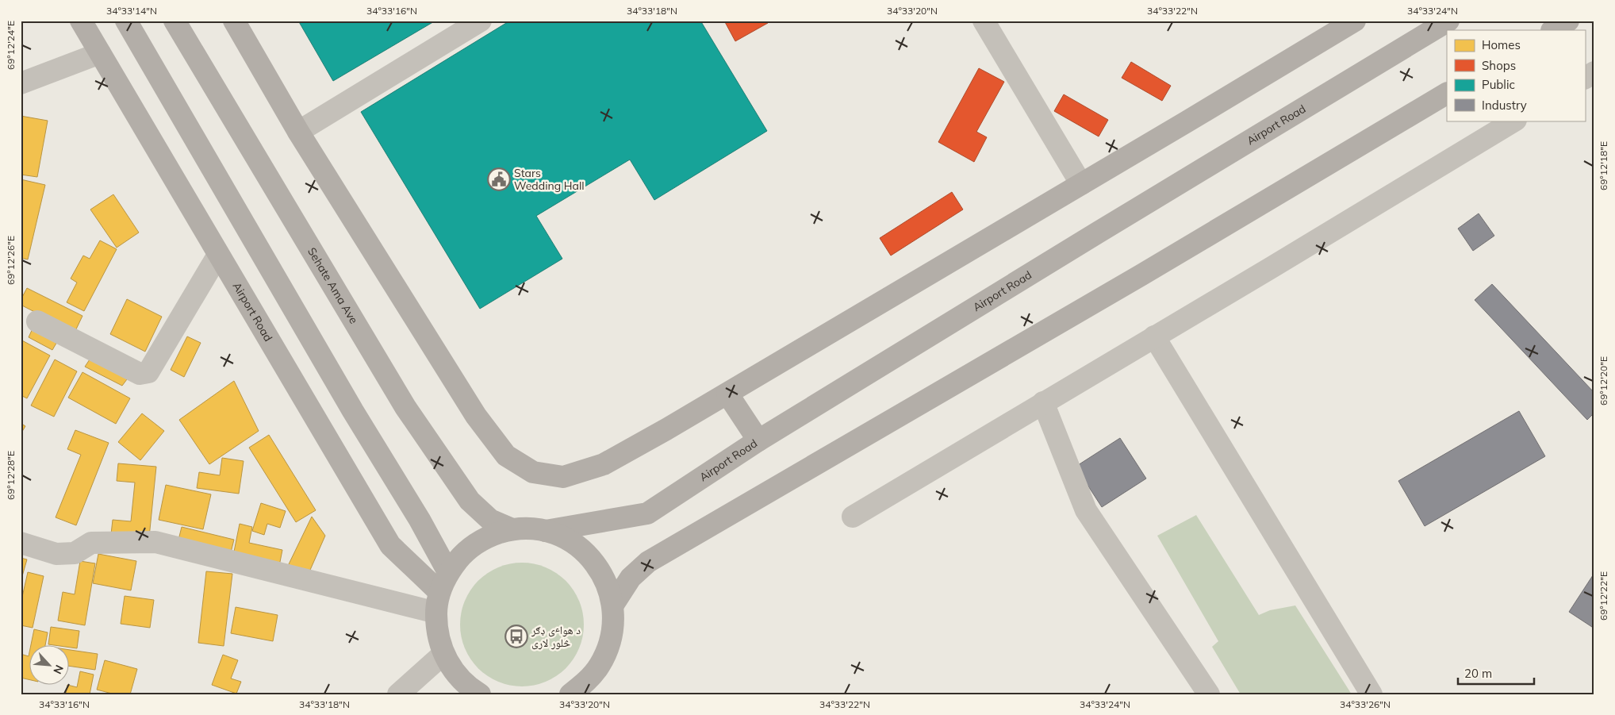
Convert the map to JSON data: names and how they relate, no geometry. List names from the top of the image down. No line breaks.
{"streets":{"main road":["Airport Road","Sehate Ama Ave"]},"places":{"public building":["Stars Wedding Hall"],"bus stop":["د هواٸ ډګر څلور لارى"]},"legend":["Homes","Shops","Public","Industry"],"scale_bar":"20 m","north":"bottom right","coordinates":["34°33'14\"N","34°33'16\"N","34°33'18\"N","34°33'20\"N","34°33'22\"N","34°33'24\"N","69°12'24\"E","69°12'18\"E","69°12'26\"E","69°12'20\"E","69°12'28\"E","69°12'22\"E","34°33'26\"N"]}
